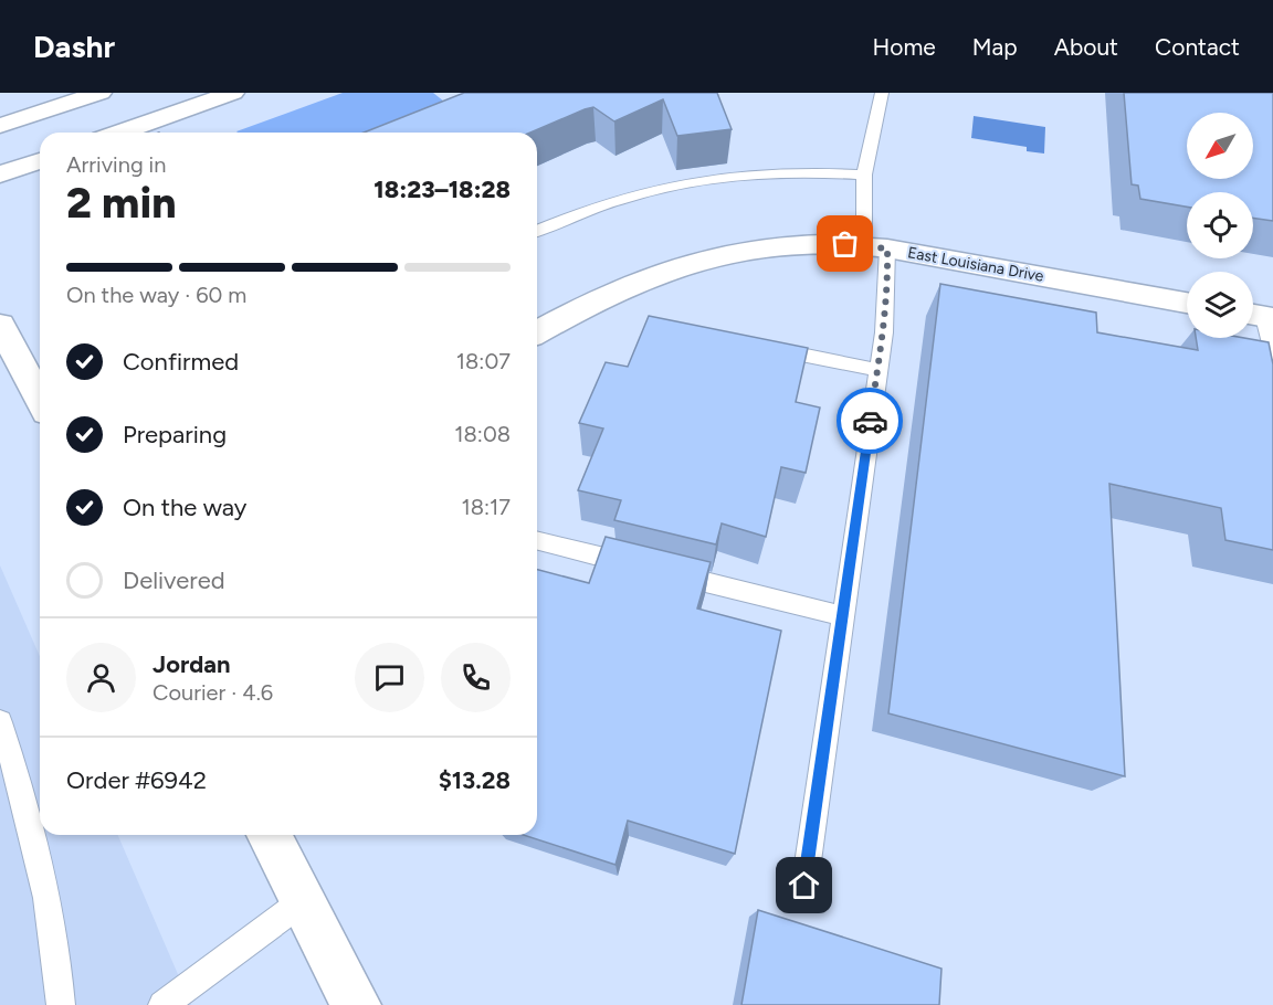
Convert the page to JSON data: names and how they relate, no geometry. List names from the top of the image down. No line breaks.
{"streets":{"street":["East Louisiana Drive"]},"north":"bottom left","page":{"header":"Dashr","nav":["Home","Map","About","Contact"],"heading":["2 min","Arriving in","18:23–18:28"],"panel":["Jordan","Courier · 4.6","Order #6942","$13.28"],"bar":"On the way · 60 m","list":[["Confirmed","18:07"],["Preparing","18:08"],["On the way","18:17"],"Delivered"]}}
